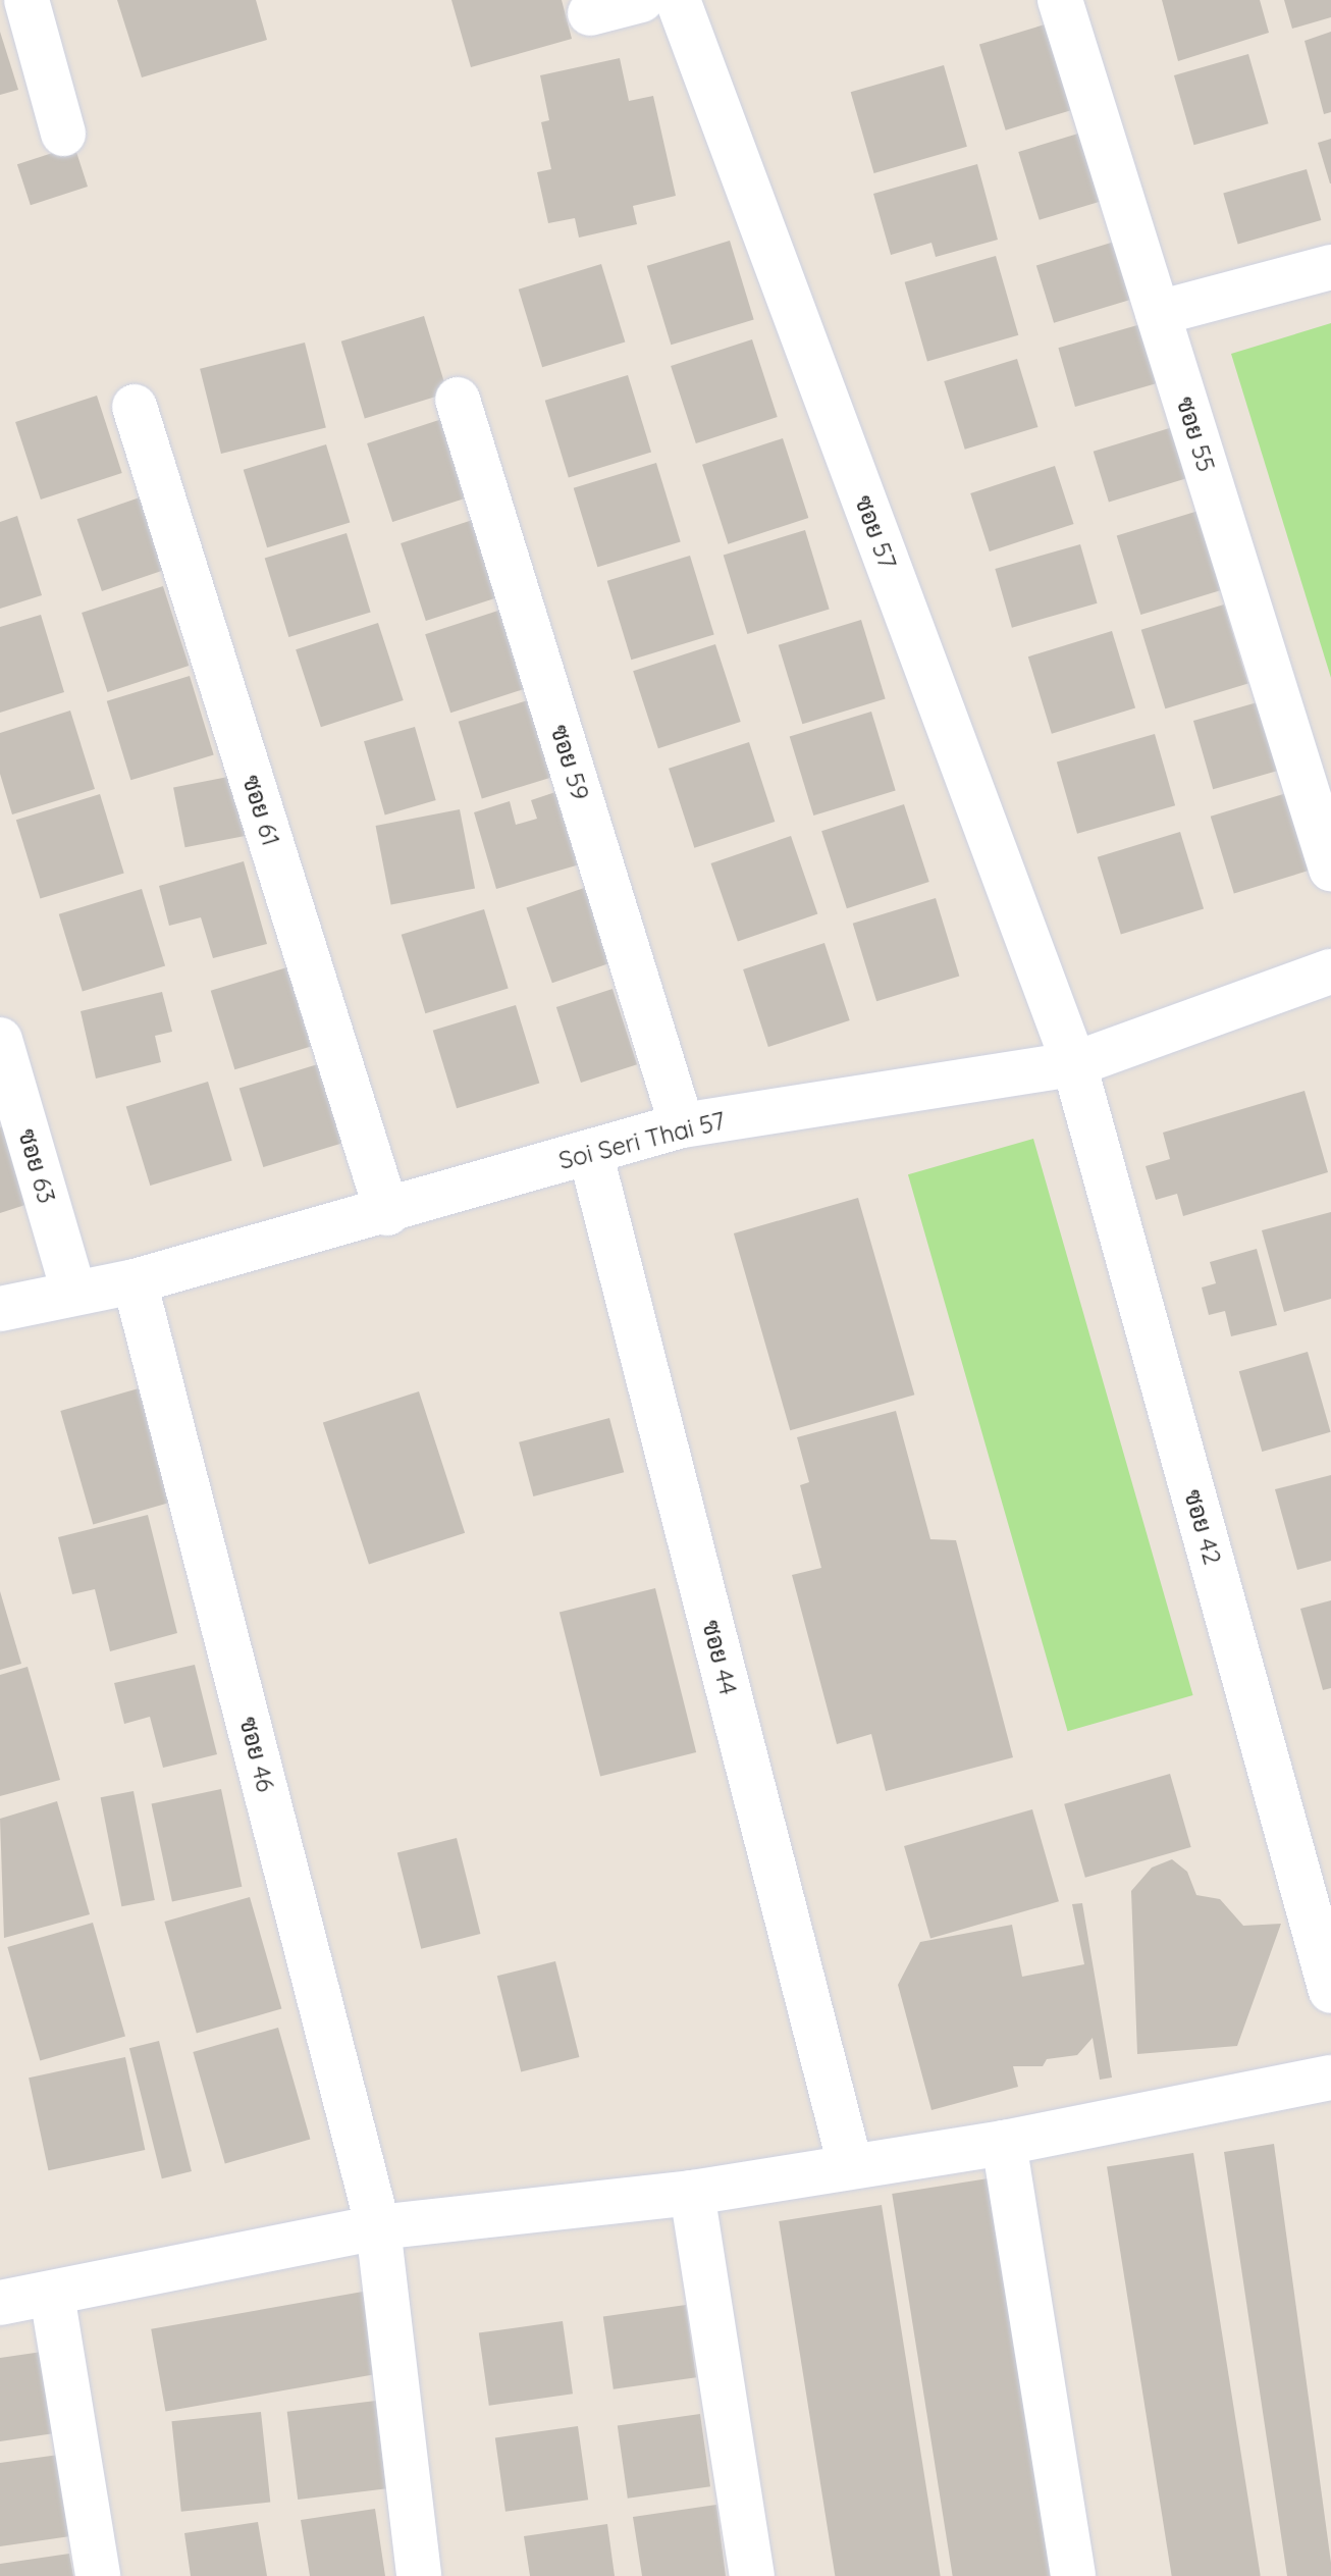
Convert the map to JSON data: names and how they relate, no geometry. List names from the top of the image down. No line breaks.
{"streets":{"street":["ซอย 55","ซอย 57","ซอย 59","ซอย 61","Soi Seri Thai 57","ซอย 63","ซอย 42","ซอย 44","ซอย 46"]},"crossings":[["ซอย 57","Soi Seri Thai 57"],["ซอย 57","ซอย 42"],["ซอย 59","Soi Seri Thai 57"],["ซอย 61","Soi Seri Thai 57"],["Soi Seri Thai 57","ซอย 63"],["Soi Seri Thai 57","ซอย 42"],["Soi Seri Thai 57","ซอย 44"],["Soi Seri Thai 57","ซอย 46"]]}
